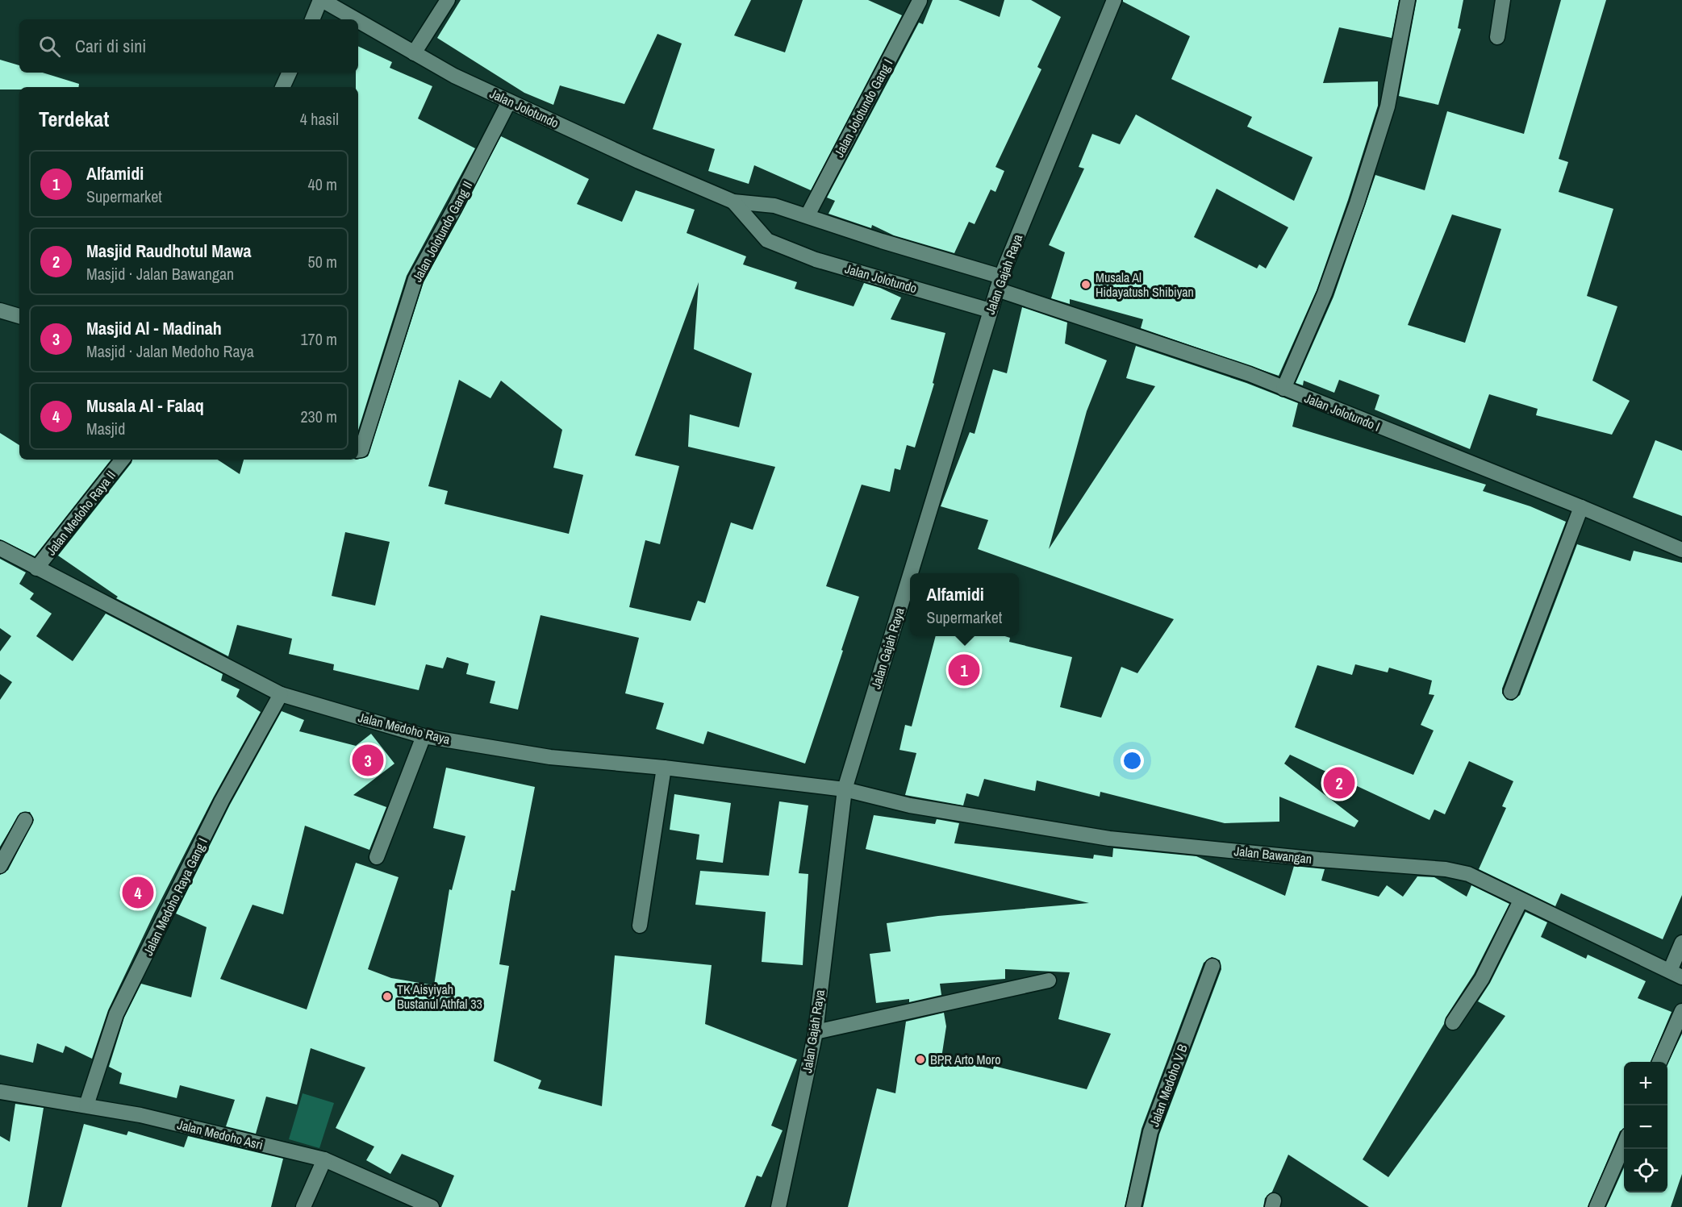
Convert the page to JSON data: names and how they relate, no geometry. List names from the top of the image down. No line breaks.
{"streets":{"street":["Jalan Jolotundo","Jalan Jolotundo Gang I","Jalan Jolotundo Gang II","Jalan Gajah Raya","Jalan Jolotundo I","Jalan Medoho Raya II","Jalan Medoho Raya","Jalan Bawangan","Jalan Medoho Raya Gang I","Jalan Medoho V B","Jalan Medoho Asri"]},"crossings":[["Jalan Jolotundo","Jalan Jolotundo Gang I"],["Jalan Jolotundo","Jalan Jolotundo Gang II"],["Jalan Jolotundo","Jalan Gajah Raya"],["Jalan Jolotundo","Jalan Jolotundo I"],["Jalan Gajah Raya","Jalan Jolotundo I"],["Jalan Gajah Raya","Jalan Medoho Raya"],["Jalan Gajah Raya","Jalan Bawangan"],["Jalan Medoho Raya II","Jalan Medoho Raya"],["Jalan Medoho Raya","Jalan Bawangan"],["Jalan Medoho Raya","Jalan Medoho Raya Gang I"],["Jalan Medoho Raya Gang I","Jalan Medoho Asri"]],"places":["Musala Al Hidayatush Shibiyan","TK Aisyiyah Bustanul Athfal 33","BPR Arto Moro"],"page":{"search":"Cari di sini","heading":["Terdekat","4 hasil"],"list":[{"mark":"1","name":"Alfamidi","note":"Supermarket","value":"40 m"},{"mark":"2","name":"Masjid Raudhotul Mawa","note":"Masjid · Jalan Bawangan","value":"50 m"},{"mark":"3","name":"Masjid Al - Madinah","note":"Masjid · Jalan Medoho Raya","value":"170 m"},{"mark":"4","name":"Musala Al - Falaq","note":"Masjid","value":"230 m"}],"popup":["Alfamidi","Supermarket"],"pins":["1","3","2","4"],"map_buttons":["+","−"]}}
